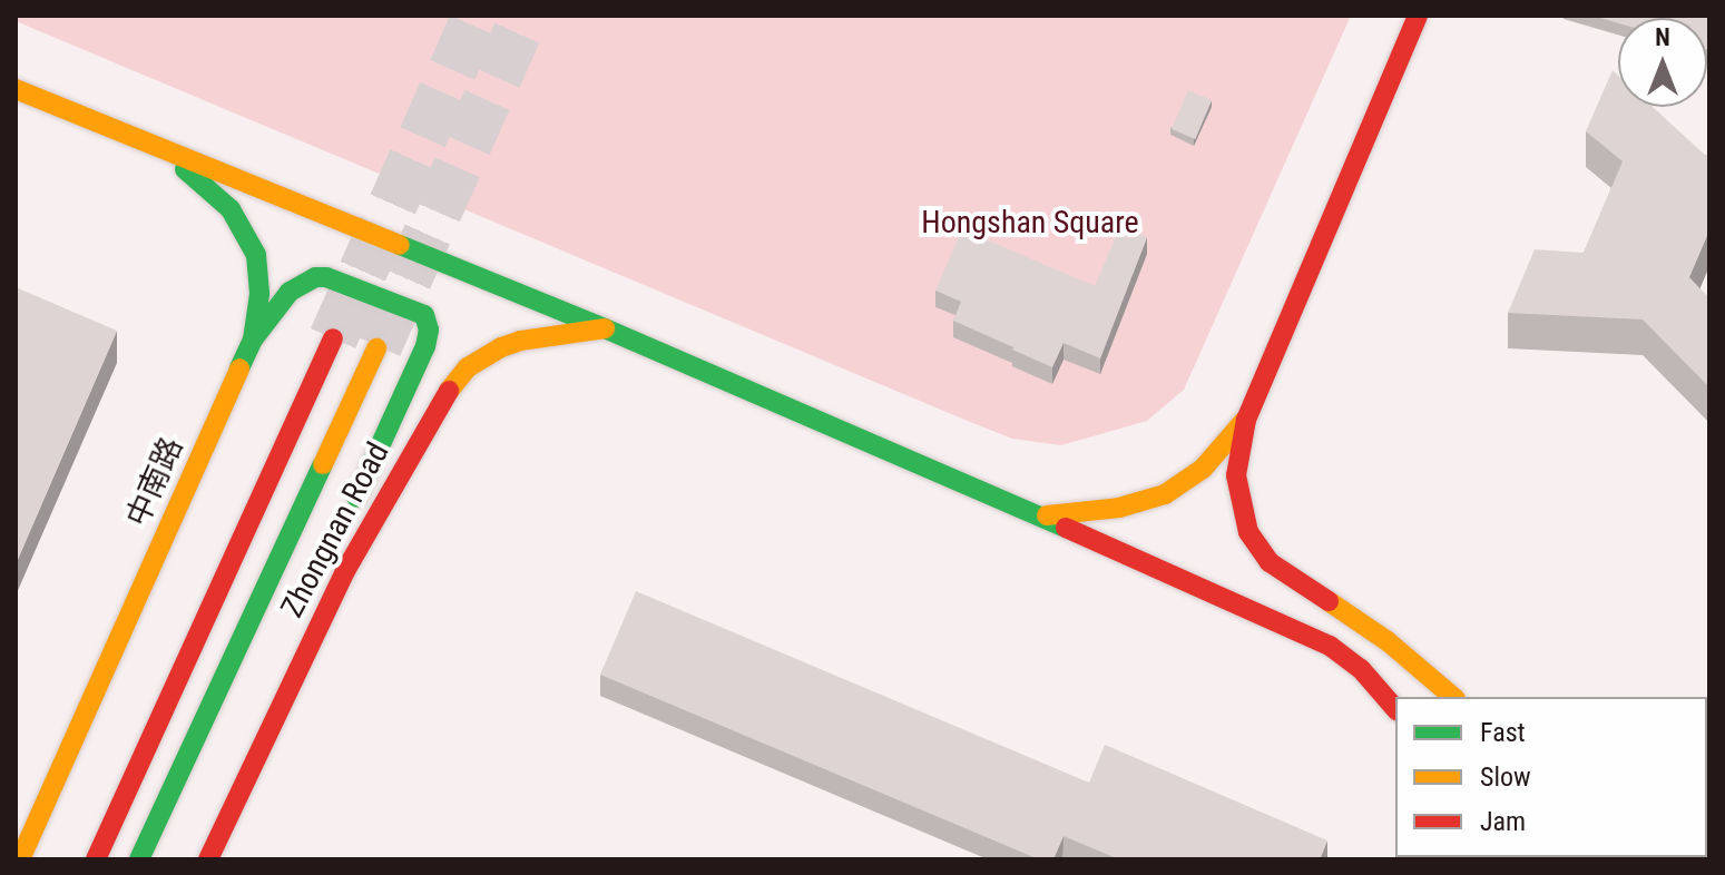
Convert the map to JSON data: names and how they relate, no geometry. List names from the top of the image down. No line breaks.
{"streets":{"main road":["中南路","Zhongnan Road"]},"parks":["Hongshan Square"],"legend":["Fast","Slow","Jam"],"north":"top"}
